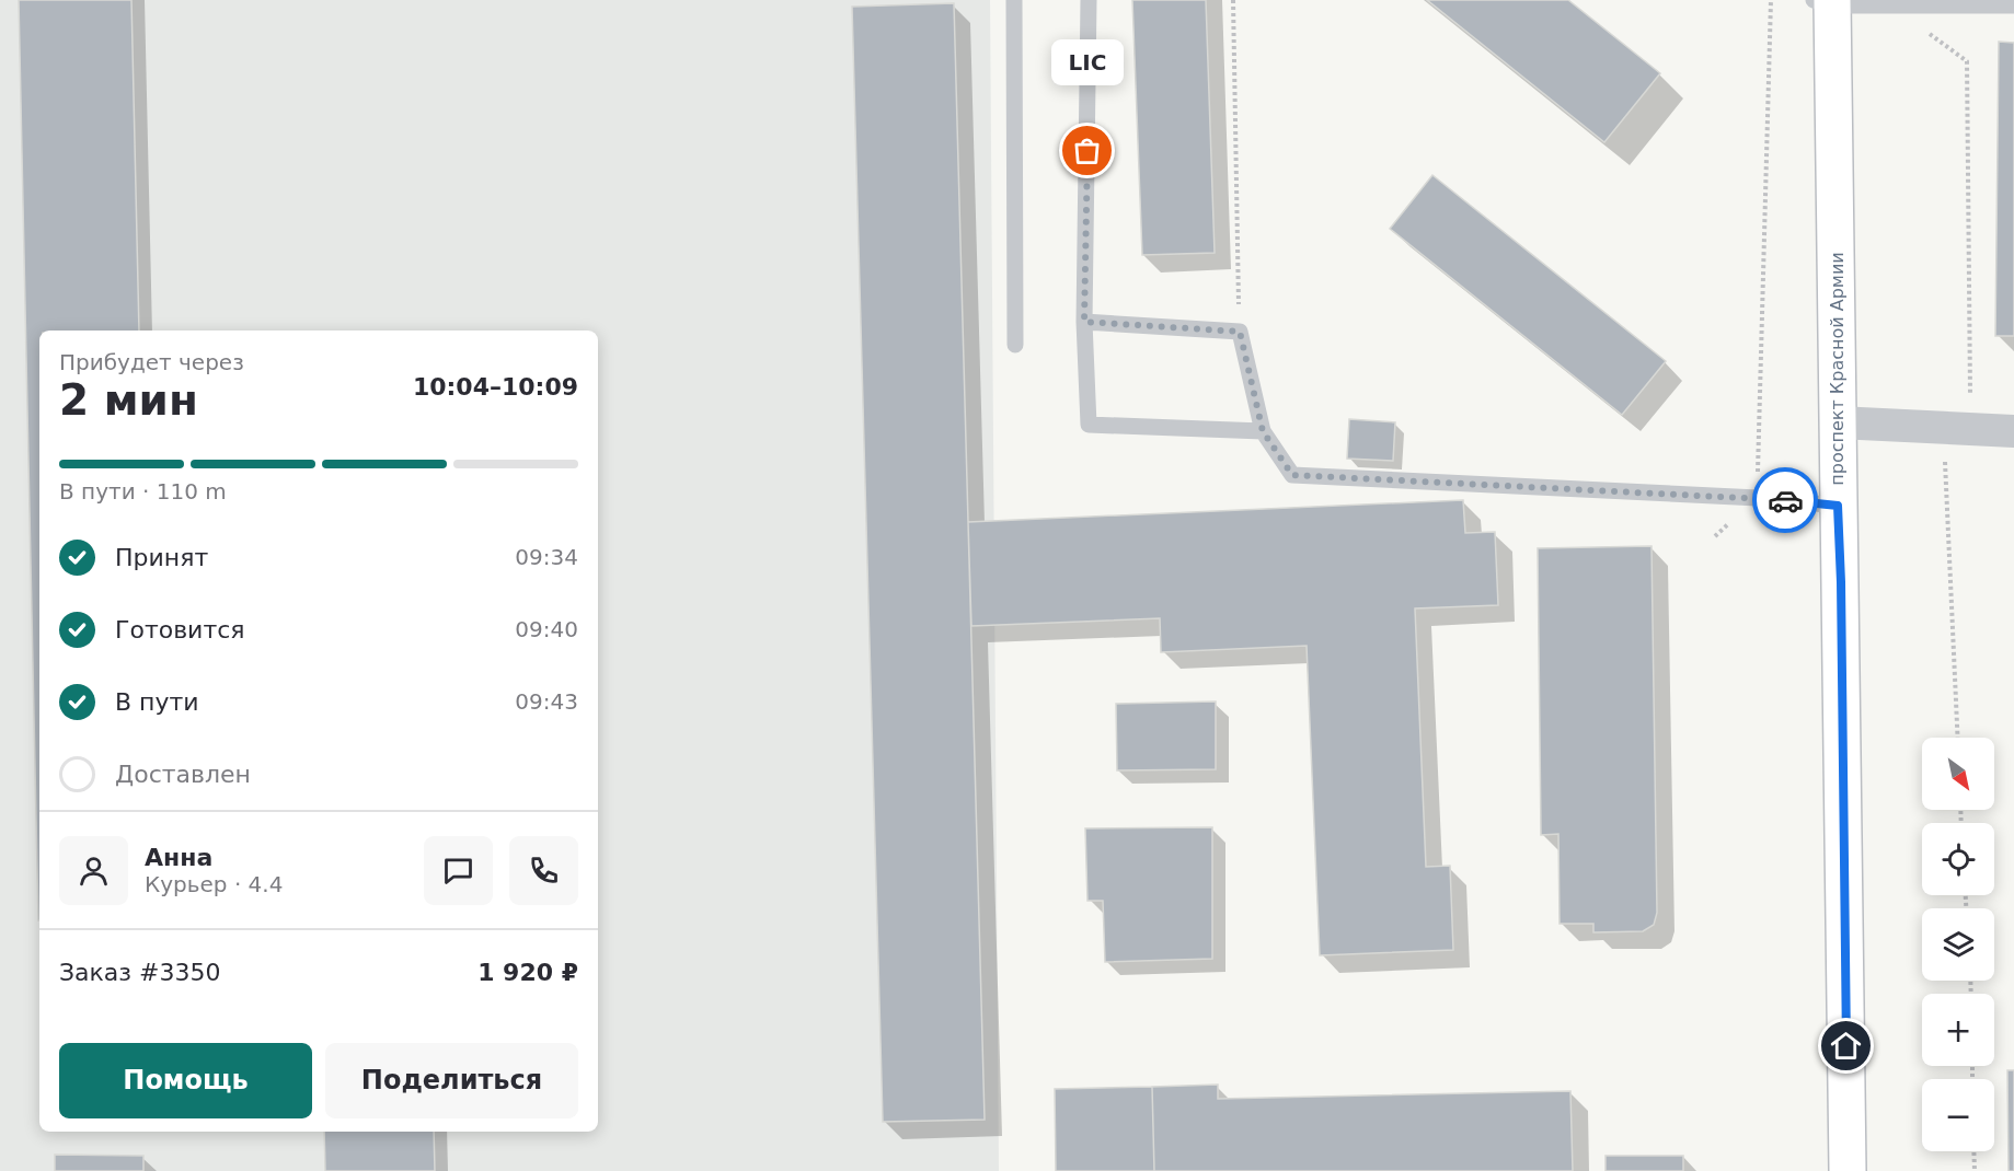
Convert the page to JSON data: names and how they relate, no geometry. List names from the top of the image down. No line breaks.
{"streets":{"main road":["проспект Красной Армии"]},"places":["LIC"],"north":"bottom right","page":{"bubble":"LIC","heading":["2 мин","Прибудет через","10:04–10:09"],"panel":["Анна","Курьер · 4.4","Заказ #3350","1 920 ₽"],"bar":"В пути · 110 m","list":[["Принят","09:34"],["Готовится","09:40"],["В пути","09:43"],"Доставлен"],"map_buttons":["+","−"],"buttons":["Помощь","Поделиться"]}}
